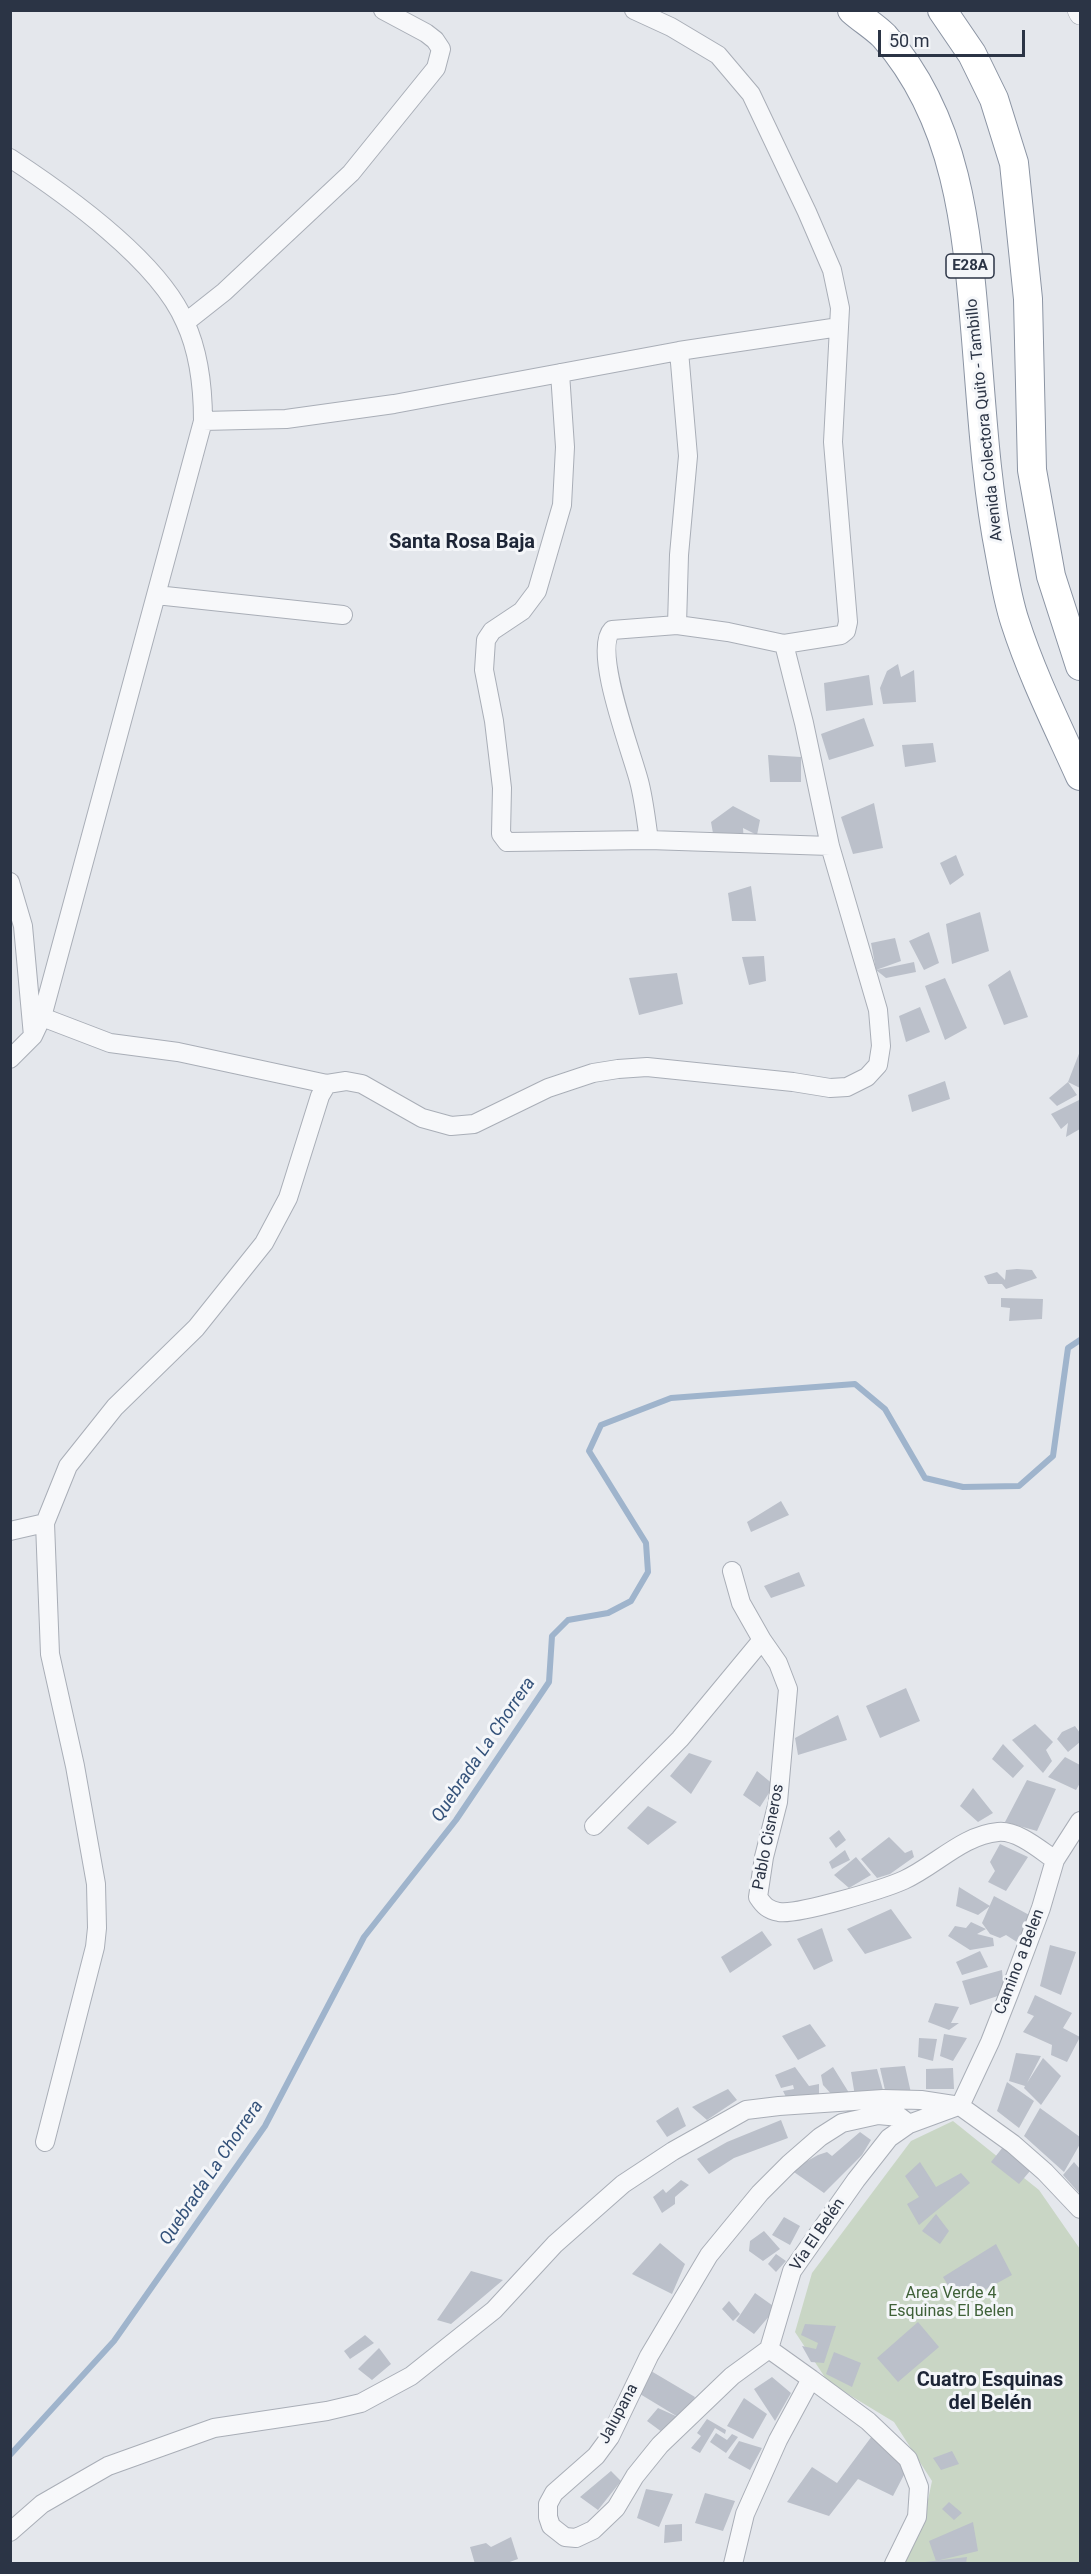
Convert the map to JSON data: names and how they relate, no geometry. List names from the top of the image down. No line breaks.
{"streets":{"highway":["E28A","Avenida Colectora Quito - Tambillo"],"street":["Pablo Cisneros","Camino a Belen","Vía El Belén","Jalupana"]},"crossings":[["Pablo Cisneros","Camino a Belen"],["Camino a Belen","Vía El Belén"],["Vía El Belén","Jalupana"]],"districts":["Santa Rosa Baja","Cuatro Esquinas del Belén"],"water":["Quebrada La Chorrera"],"parks":["Area Verde 4 Esquinas El Belen"],"scale_bar":"50 m"}
